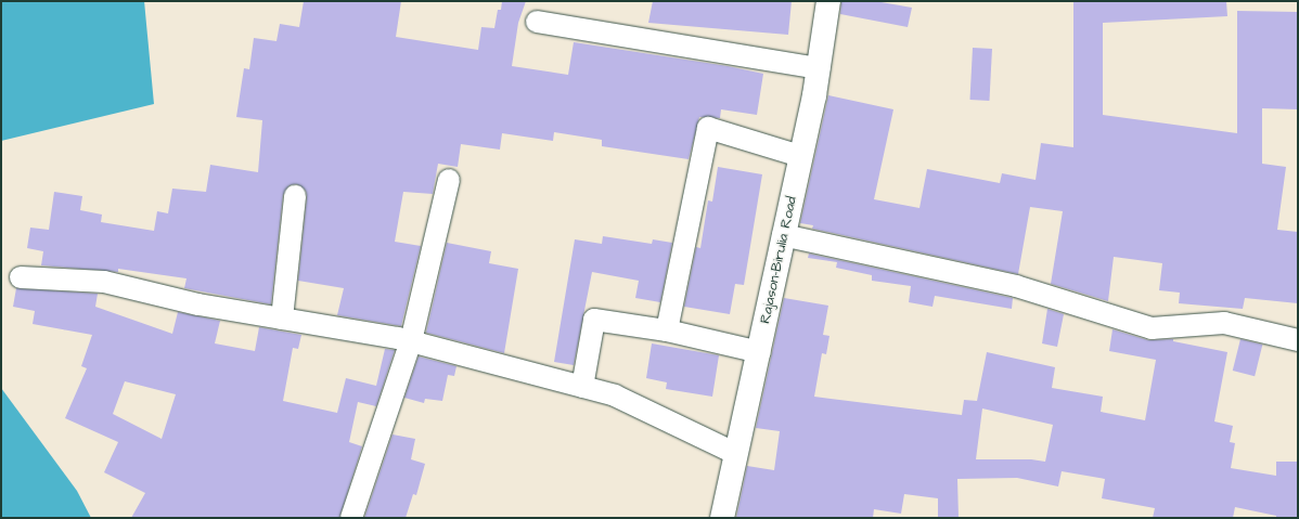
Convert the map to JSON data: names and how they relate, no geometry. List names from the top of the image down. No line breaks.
{"streets":{"street":["Rajason-Birulia Road"]}}
